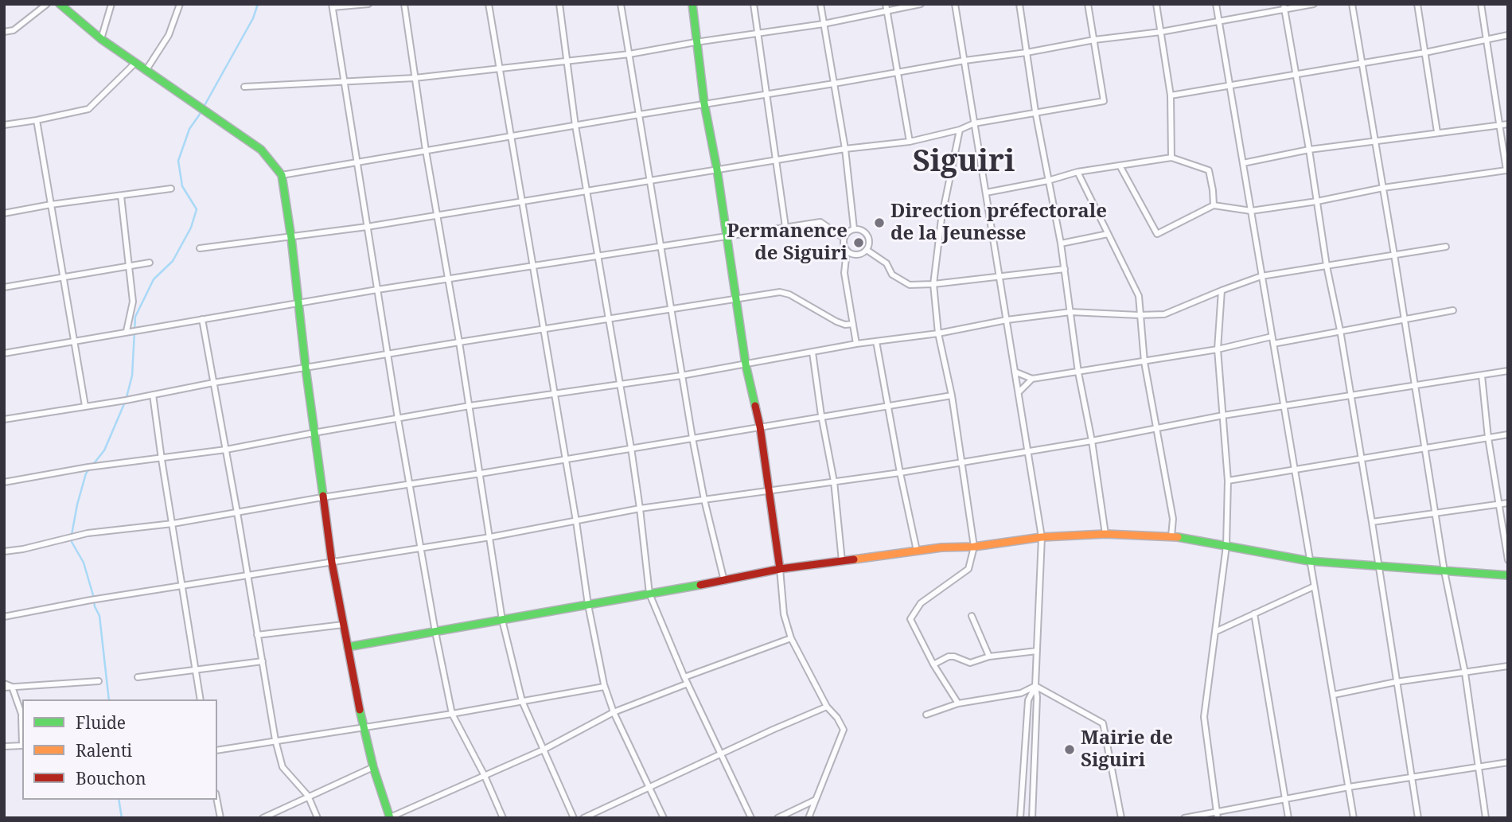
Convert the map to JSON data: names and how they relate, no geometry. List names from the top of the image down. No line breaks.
{"districts":["Siguiri"],"places":["Direction préfectorale de la Jeunesse","Permanence de Siguiri","Mairie de Siguiri"],"legend":["Fluide","Ralenti","Bouchon"]}
